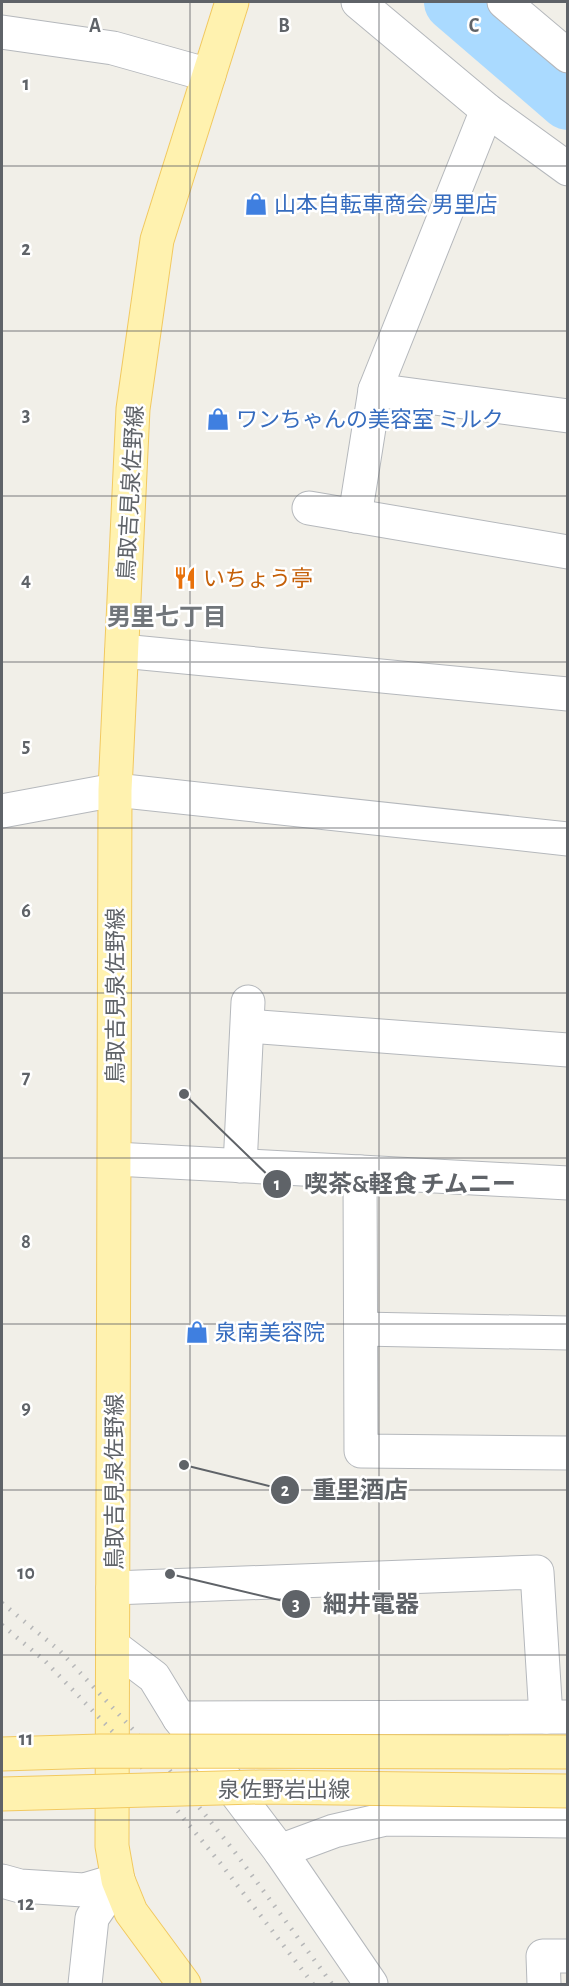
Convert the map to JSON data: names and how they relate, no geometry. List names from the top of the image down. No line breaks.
{"streets":{"main road":["鳥取吉見泉佐野線","泉佐野岩出線"]},"districts":["男里七丁目"],"places":{"shop":["山本自転車商会 男里店","ワンちゃんの美容室 ミルク","泉南美容院"],"restaurant":["いちょう亭"],"other":["喫茶&軽食 チムニー","重里酒店","細井電器"]},"grid":{"columns":["A","B","C"],"rows":["1","2","3","4","5","6","7","8","9","10","11","12"]}}
